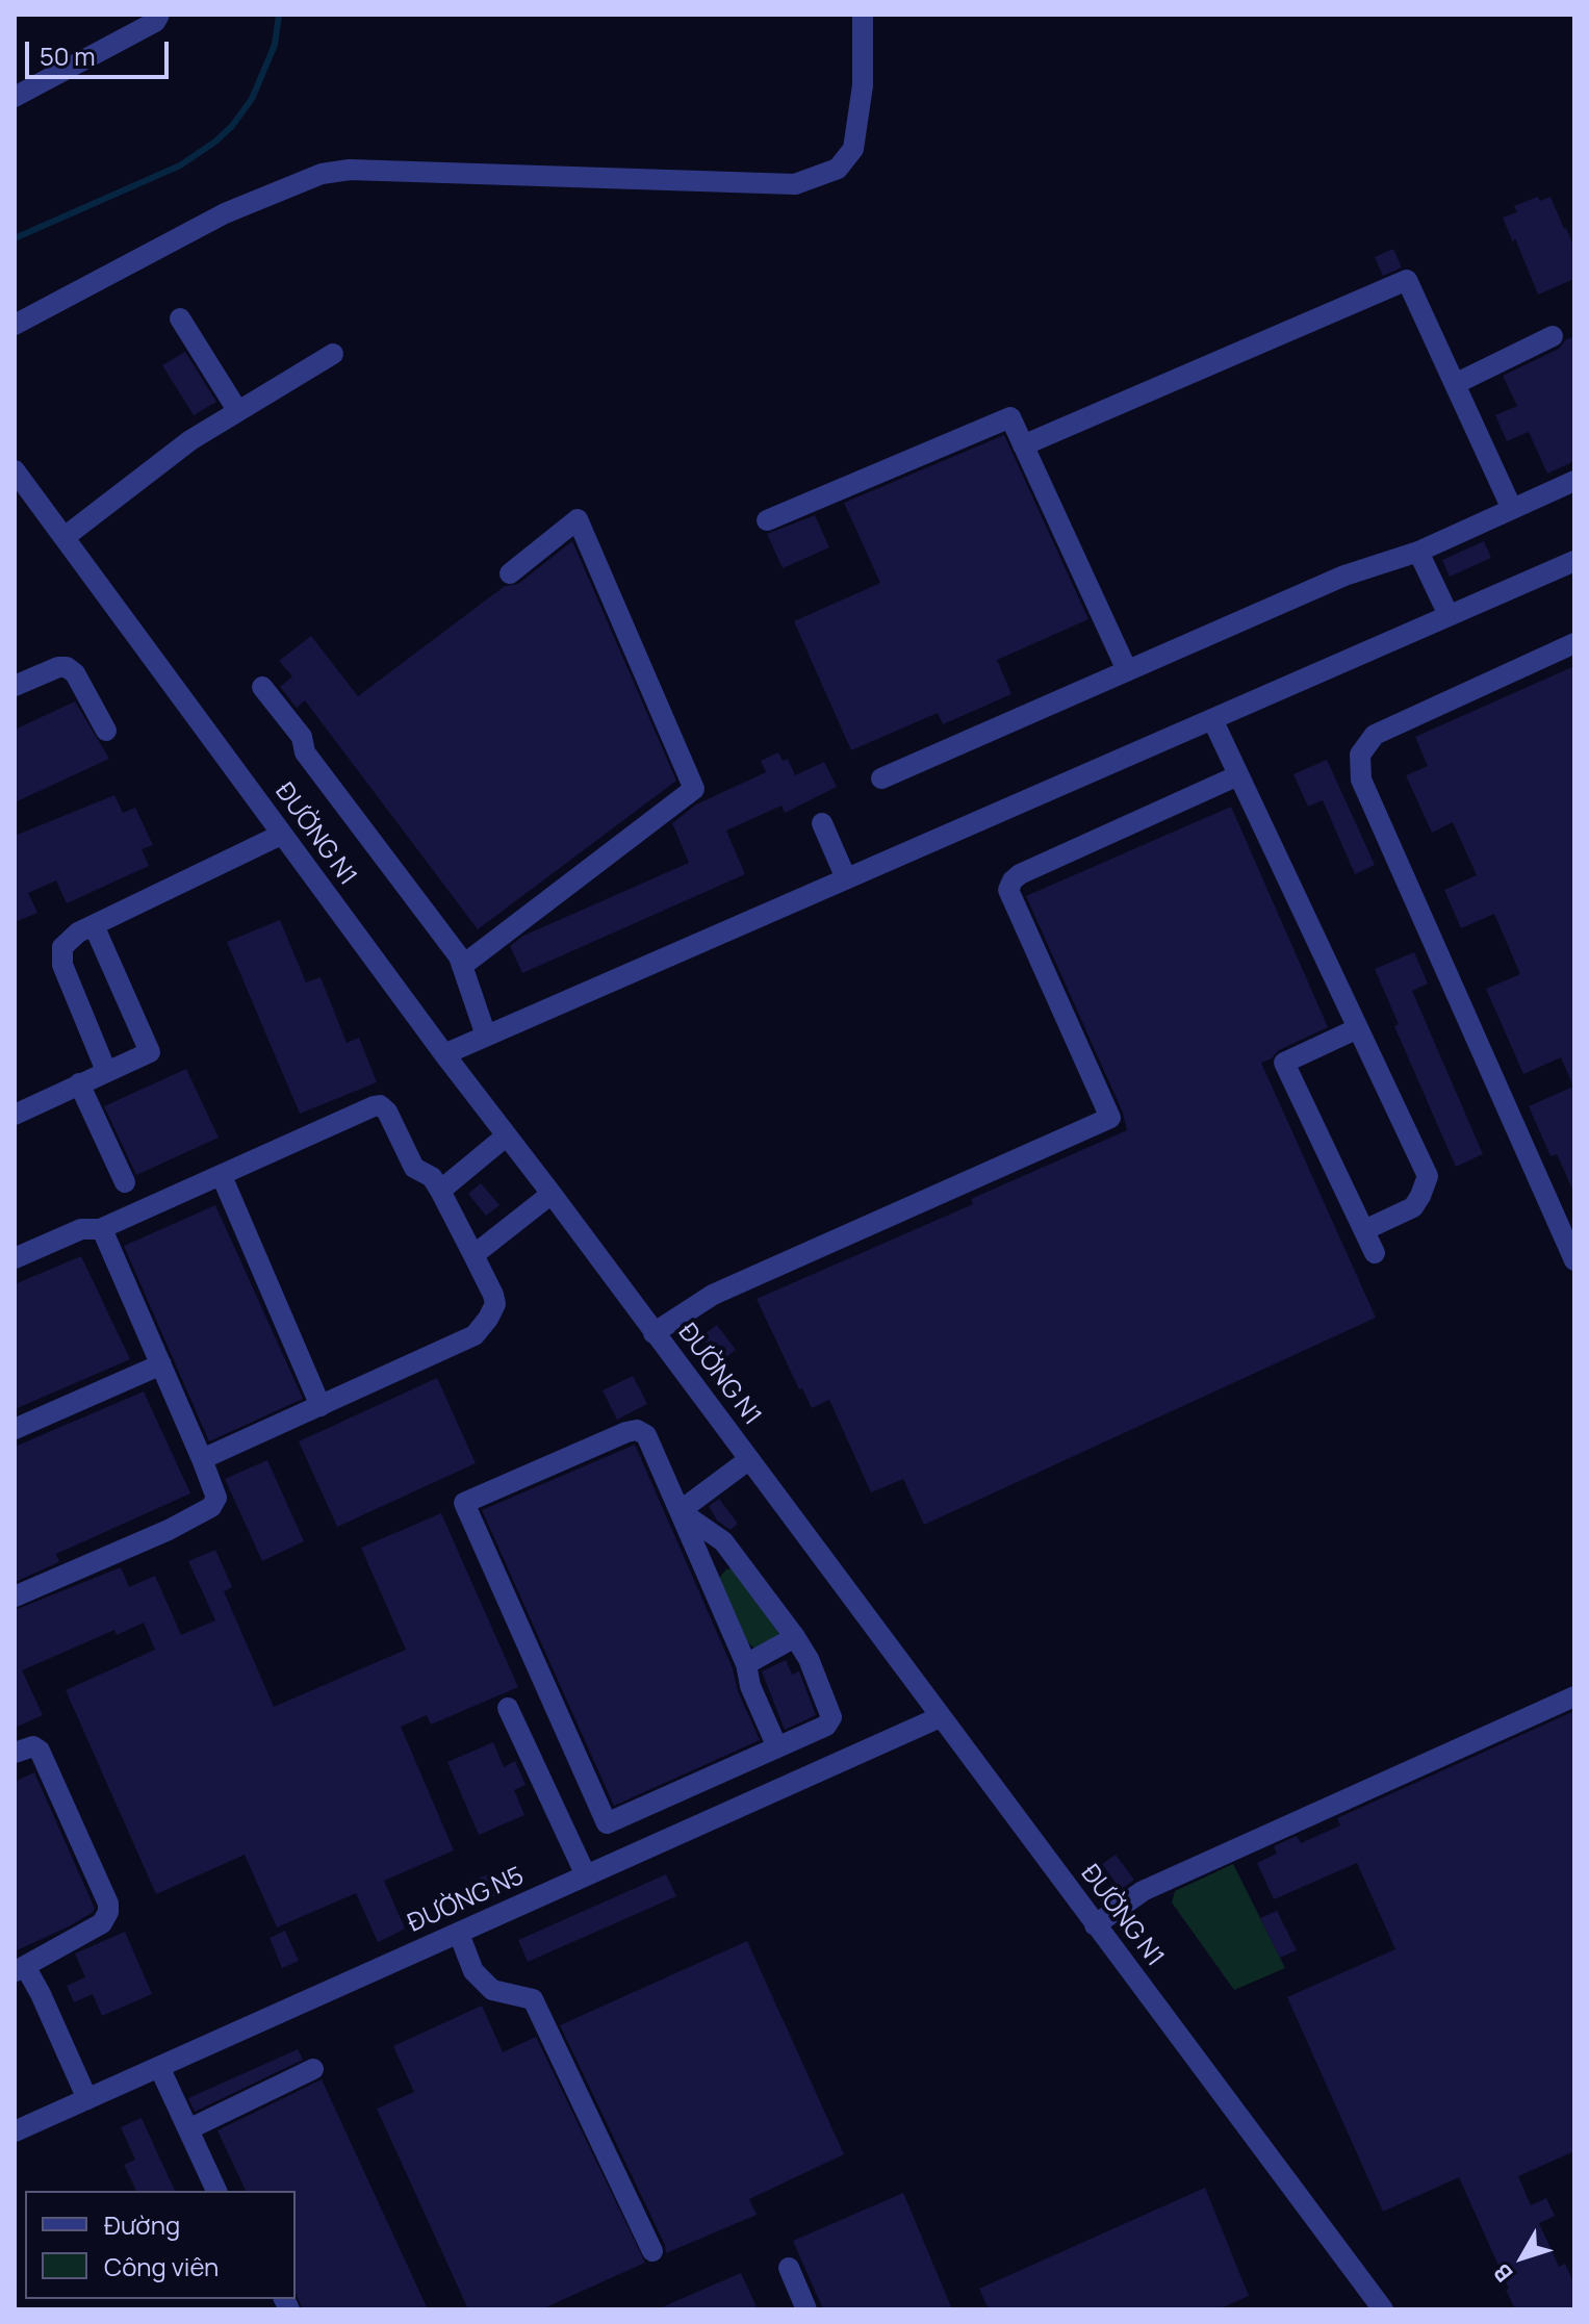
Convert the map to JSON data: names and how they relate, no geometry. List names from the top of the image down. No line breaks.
{"streets":{"street":["ĐƯỜNG N1","ĐƯỜNG N5"]},"crossings":[["ĐƯỜNG N1","ĐƯỜNG N5"]],"legend":["Đường","Công viên"],"scale_bar":"50 m","north":"bottom left"}
